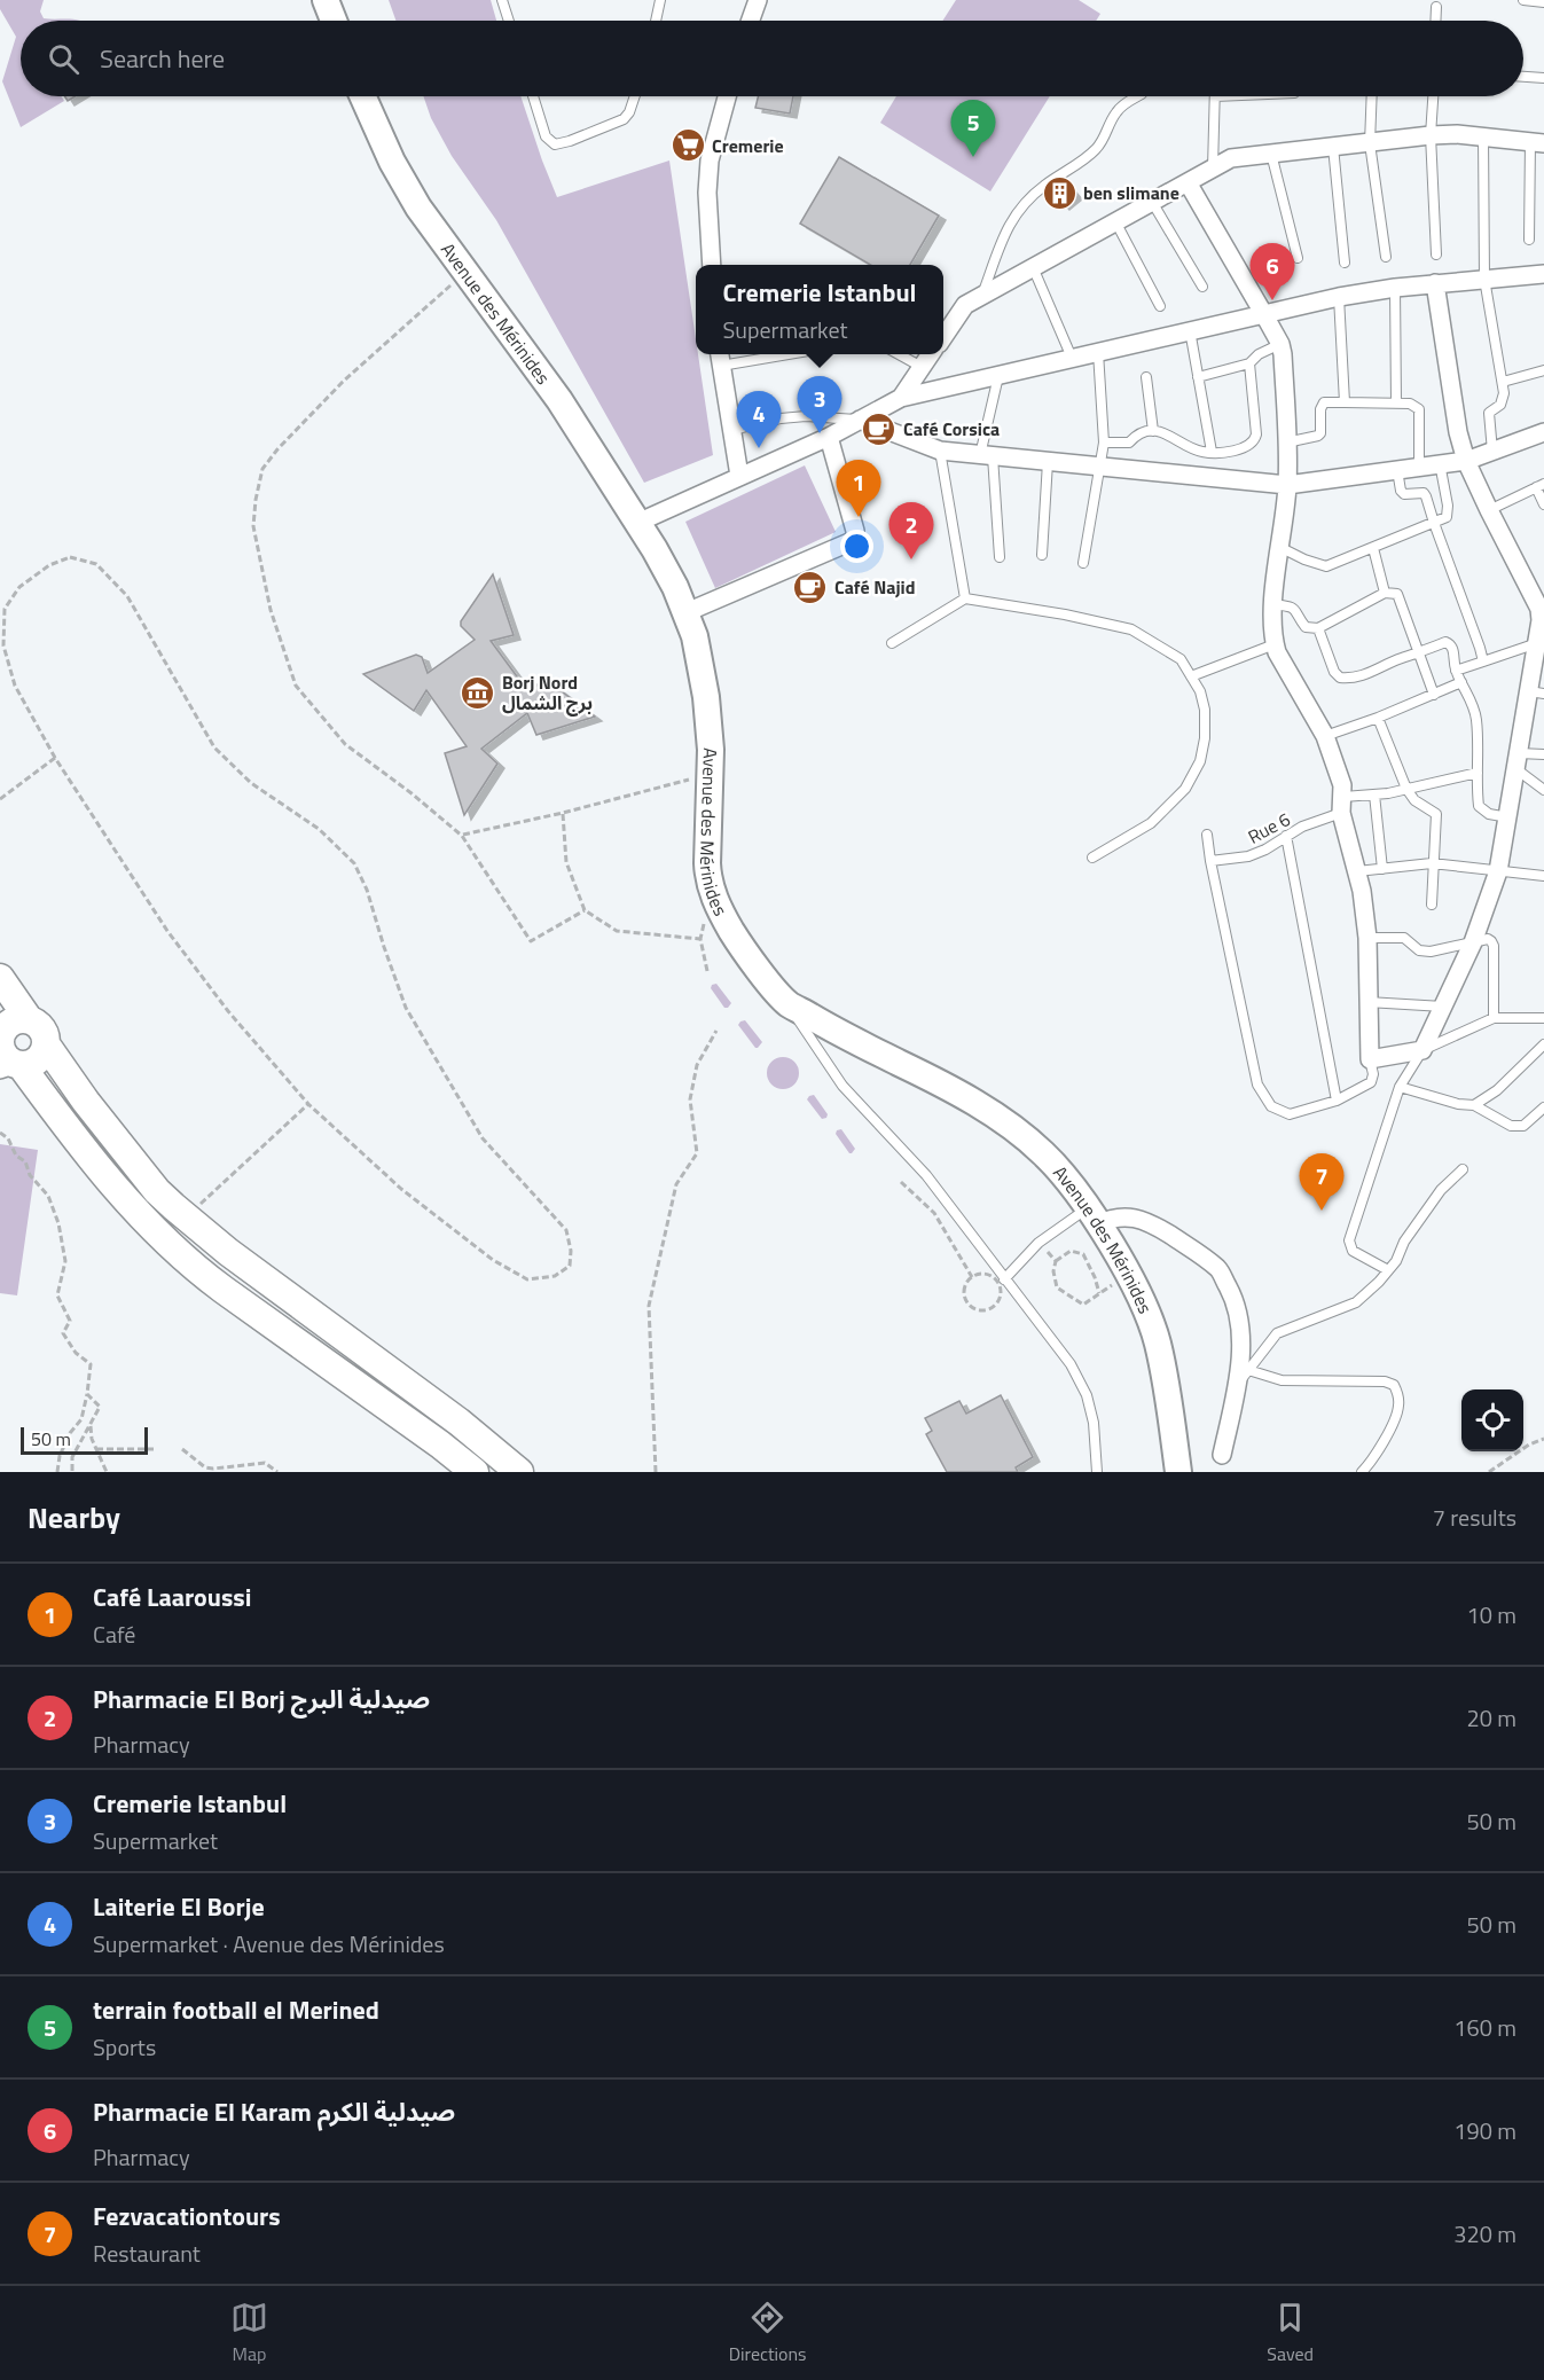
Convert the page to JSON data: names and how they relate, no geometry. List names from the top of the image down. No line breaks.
{"streets":{"main road":["Avenue des Mérinides"],"lane":["Rue 6"]},"places":{"supermarket":["Cremerie"],"building":["ben slimane"],"cafe":["Café Corsica","Café Najid"],"museum":["Borj Nord برج الشمال"]},"scale_bar":"50 m","page":{"search":"Search here","pins":["5","6","3","4","1","2","7"],"popup":["Cremerie Istanbul","Supermarket"],"scale":"50 m","heading":["Nearby","7 results"],"list":[{"mark":"1","name":"Café Laaroussi","note":"Café","value":"10 m"},{"mark":"2","name":"Pharmacie El Borj صيدلية البرج","note":"Pharmacy","value":"20 m"},{"mark":"3","name":"Cremerie Istanbul","note":"Supermarket","value":"50 m"},{"mark":"4","name":"Laiterie El Borje","note":"Supermarket · Avenue des Mérinides","value":"50 m"},{"mark":"5","name":"terrain football el Merined","note":"Sports","value":"160 m"},{"mark":"6","name":"Pharmacie El Karam صيدلية الكرم","note":"Pharmacy","value":"190 m"},{"mark":"7","name":"Fezvacationtours","note":"Restaurant","value":"320 m"}],"nav":["Map","Directions","Saved"]}}
